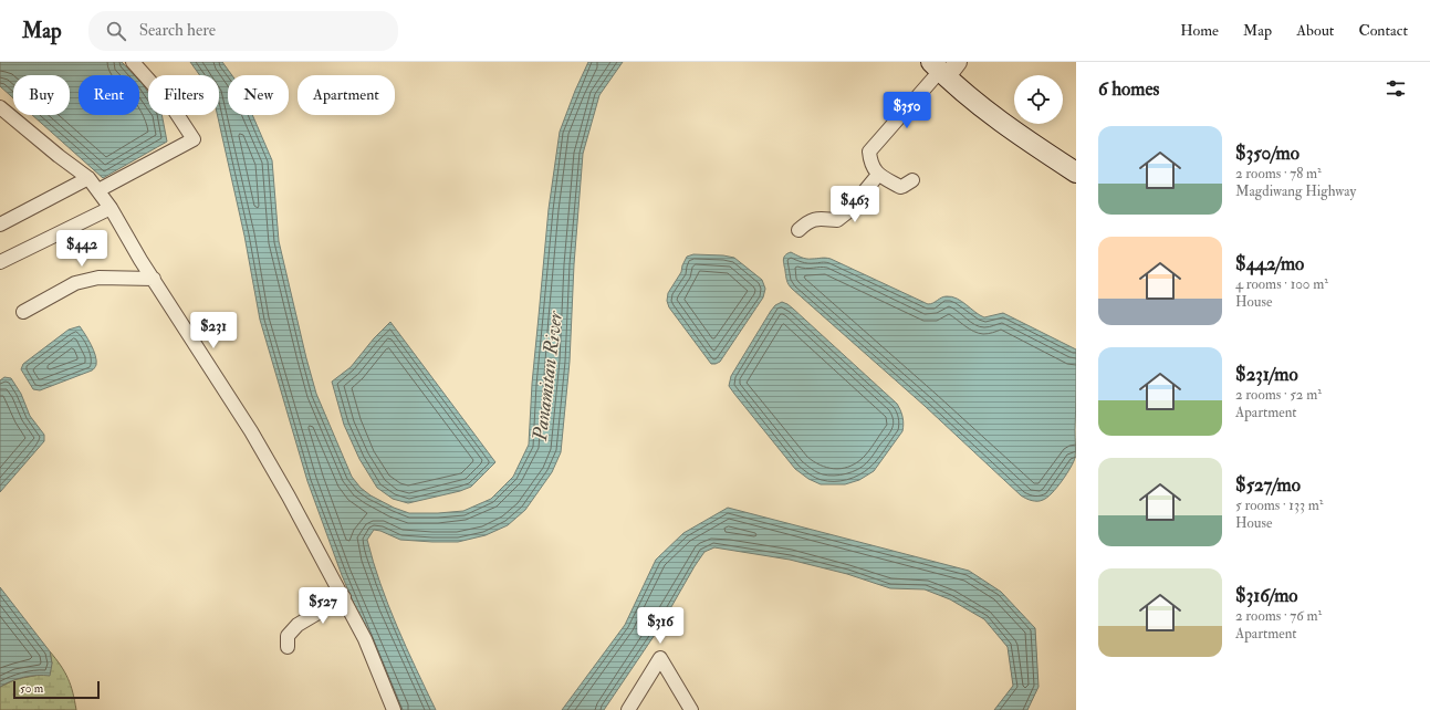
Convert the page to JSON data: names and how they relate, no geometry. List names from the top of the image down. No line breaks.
{"water":["Panamitan River"],"scale_bar":"50 m","page":{"header":"Map","search":"Search here","nav":["Home","Map","About","Contact"],"heading":"6 homes","chip":["Buy","Rent","Filters","New","Apartment"],"price":["$350","$463","$442","$231","$527","$316"],"list":[{"name":"$350/mo","note":"2 rooms · 78 m² · Magdiwang Highway"},{"name":"$442/mo","note":"4 rooms · 100 m² · House"},{"name":"$231/mo","note":"2 rooms · 52 m² · Apartment"},{"name":"$527/mo","note":"5 rooms · 133 m² · House"},{"name":"$316/mo","note":"2 rooms · 76 m² · Apartment"}],"scale":"50 m"}}
